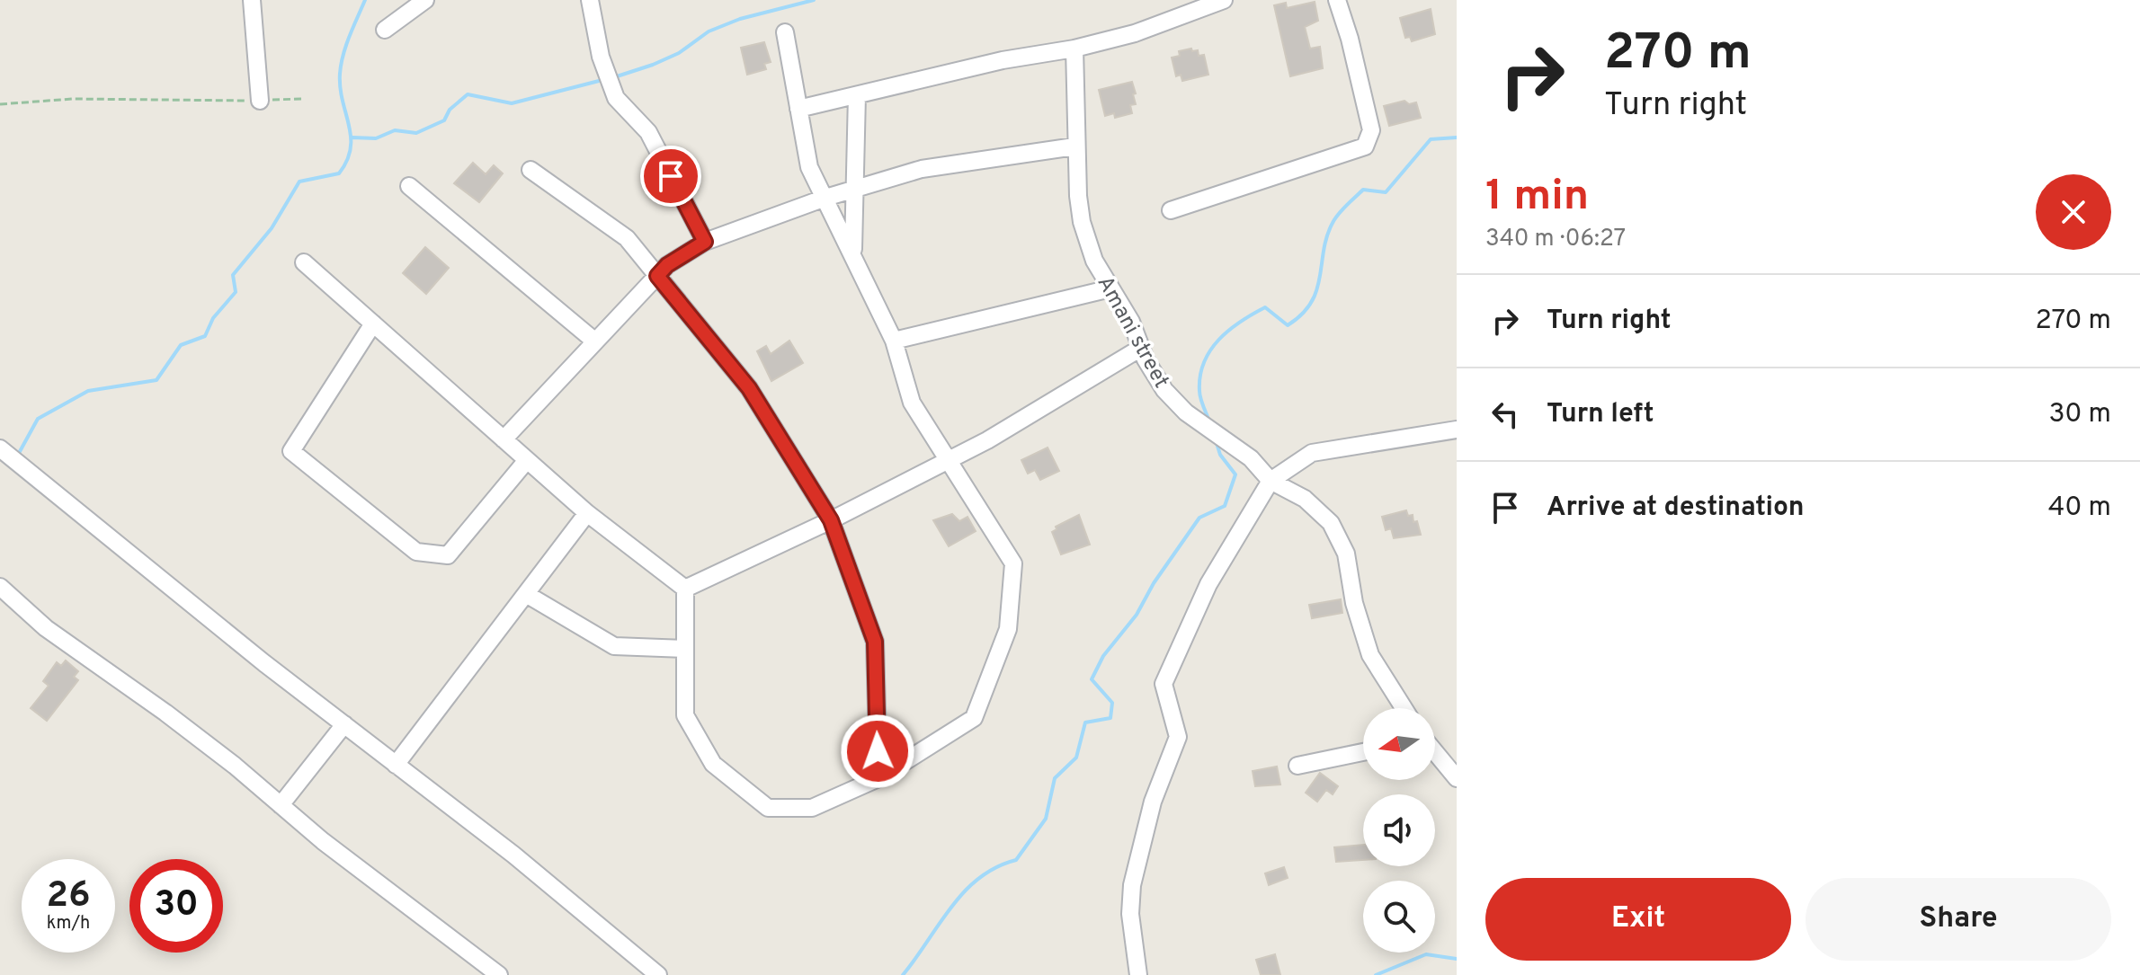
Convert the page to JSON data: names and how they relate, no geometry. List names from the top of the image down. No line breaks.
{"streets":{"street":["Amani street"]},"north":"left","page":{"turn":["270 m","Turn right"],"heading":["1 min","340 m · 06:27"],"list":[{"name":"Turn right","value":"270 m"},{"name":"Turn left","value":"30 m"},{"name":"Arrive at destination","value":"40 m"}],"speed":"26 km/h","limit":"30","buttons":["Exit","Share"]}}
